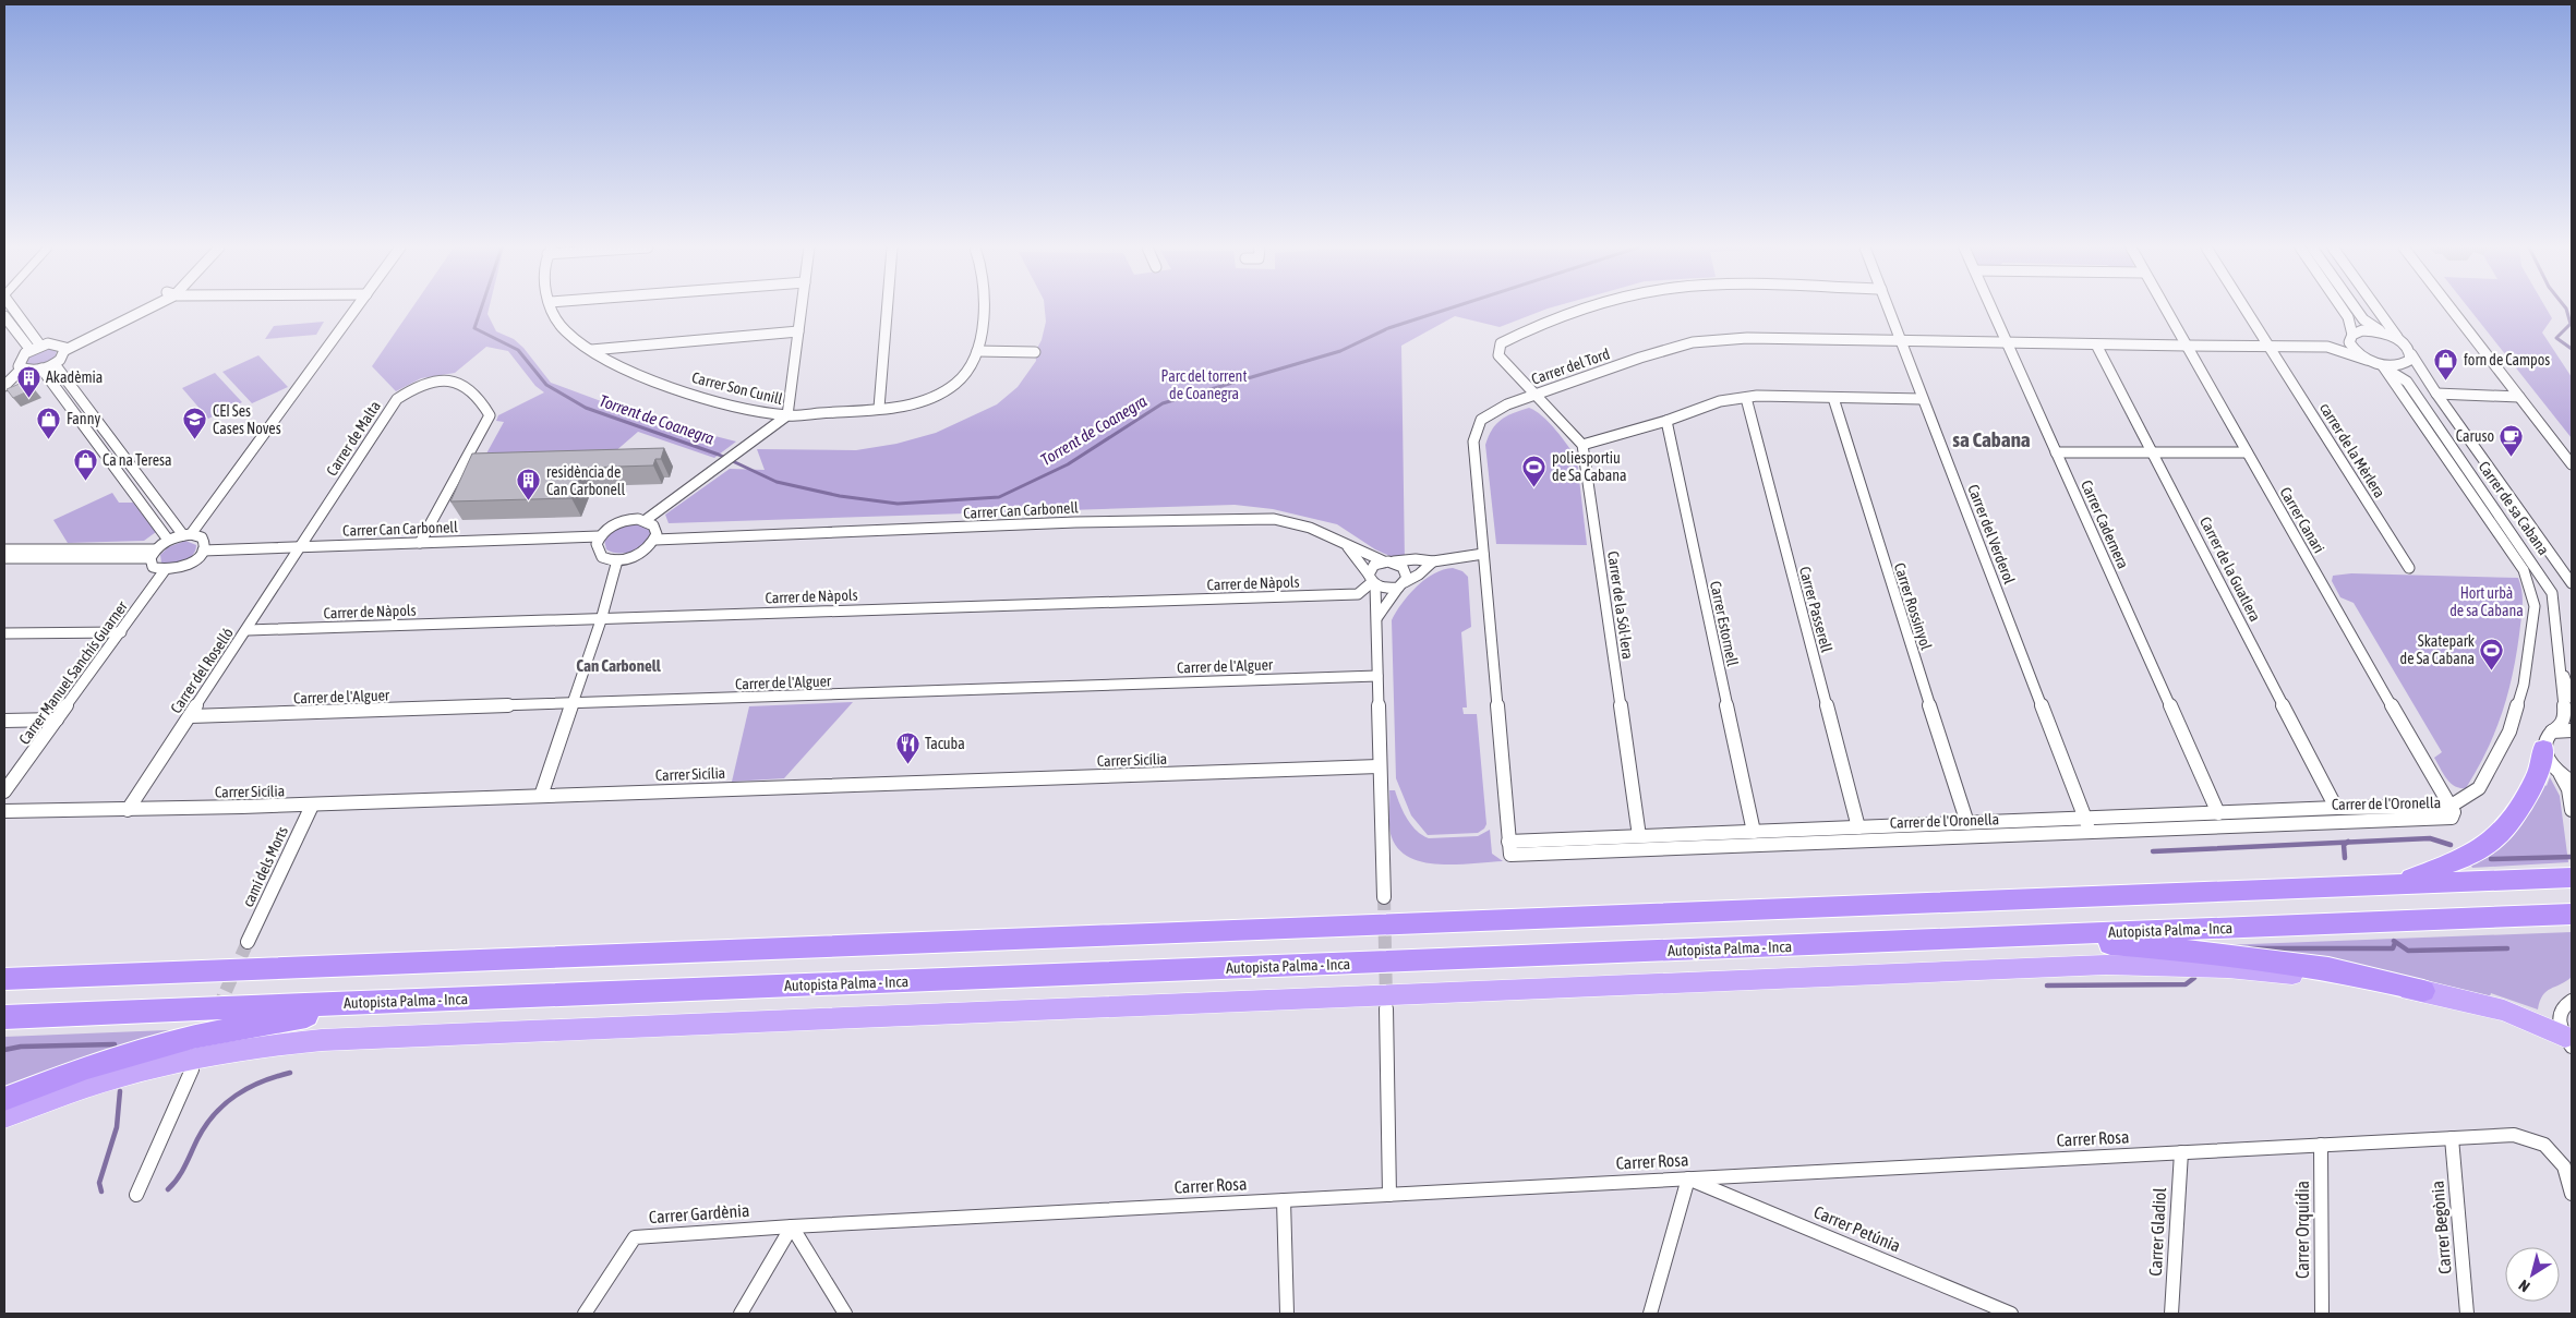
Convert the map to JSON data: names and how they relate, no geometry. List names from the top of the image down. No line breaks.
{"streets":{"highway":["Autopista Palma - Inca"],"street":["Carrer del Tord","Carrer Son Cunill","Carrer de Malta","carrer de la Mèrlera","Carrer de sa Cabana","Carrer Can Carbonell","Carrer Canari","Carrer Cadernera","Carrer del Verderol","Carrer de la Guatlera","Carrer de Nàpols","Carrer de la Sól·lera","Carrer Rossinyol","Carrer Passerell","Carrer Estornell","Carrer de l'Alguer","Carrer del Roselló","Carrer Manuel Sanchís Guarner","Carrer Sicília","Carrer de l'Oronella","camí dels Morts","Carrer Rosa","Carrer Gardènia","Carrer Begònia","Carrer Petúnia","Carrer Orquídia","Carrer Gladiol"]},"crossings":[["Carrer del Tord","carrer de la Mèrlera"],["Carrer del Tord","Carrer de sa Cabana"],["Carrer del Tord","Carrer Canari"],["Carrer del Tord","Carrer Cadernera"],["Carrer del Tord","Carrer del Verderol"],["Carrer del Tord","Carrer de la Guatlera"],["Carrer del Tord","Carrer de l'Oronella"],["Carrer de Malta","Carrer Can Carbonell"],["Carrer de Malta","Carrer del Roselló"],["Carrer Can Carbonell","Carrer de Nàpols"],["Carrer Can Carbonell","Carrer del Roselló"],["Carrer Canari","Carrer de l'Oronella"],["Carrer Cadernera","Carrer de l'Oronella"],["Carrer del Verderol","Carrer de l'Oronella"],["Carrer de la Guatlera","Carrer de l'Oronella"],["Carrer de Nàpols","Carrer del Roselló"],["Carrer de la Sól·lera","Carrer de l'Oronella"],["Carrer Rossinyol","Carrer de l'Oronella"],["Carrer Passerell","Carrer de l'Oronella"],["Carrer Estornell","Carrer de l'Oronella"],["Carrer de l'Alguer","Carrer del Roselló"],["Carrer del Roselló","Carrer Sicília"],["Carrer Sicília","camí dels Morts"],["Carrer Rosa","Carrer Gardènia"],["Carrer Rosa","Carrer Begònia"],["Carrer Rosa","Carrer Petúnia"],["Carrer Rosa","Carrer Orquídia"],["Carrer Rosa","Carrer Gladiol"]],"districts":["sa Cabana","Can Carbonell"],"water":["Torrent de Coanegra"],"parks":["Parc del torrent de Coanegra","Hort urbà de sa Cabana"],"places":{"shop":["forn de Campos","Fanny","Ca na Teresa"],"building":["Akadèmia","residència de Can Carbonell"],"school or university":["CEI Ses Cases Noves"],"cafe":["Caruso"],"sports":["poliesportiu de Sa Cabana","Skatepark de Sa Cabana"],"restaurant":["Tacuba"]},"north":"bottom left"}
